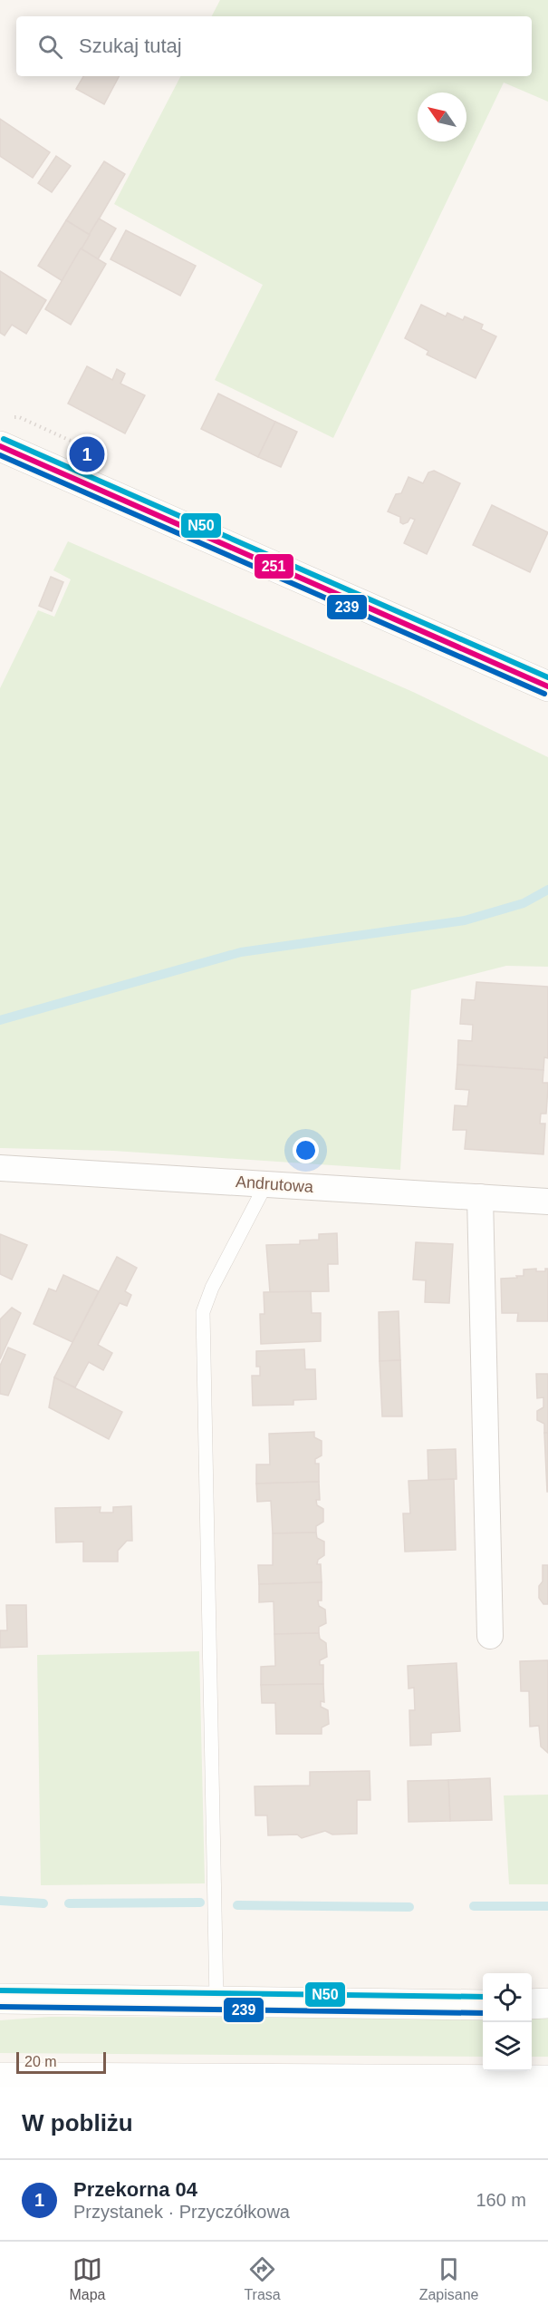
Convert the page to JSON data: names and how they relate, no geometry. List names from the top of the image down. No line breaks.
{"streets":{"street":["Andrutowa"]},"lines":["transit line N50","transit line 251","transit line 239"],"scale_bar":"20 m","north":"top left","page":{"search":"Szukaj tutaj","pins":"1","scale":"20 m","heading":"W pobliżu","list":[{"mark":"1","name":"Przekorna 04","note":"Przystanek · Przyczółkowa","value":"160 m"}],"nav":["Mapa","Trasa","Zapisane"]}}
